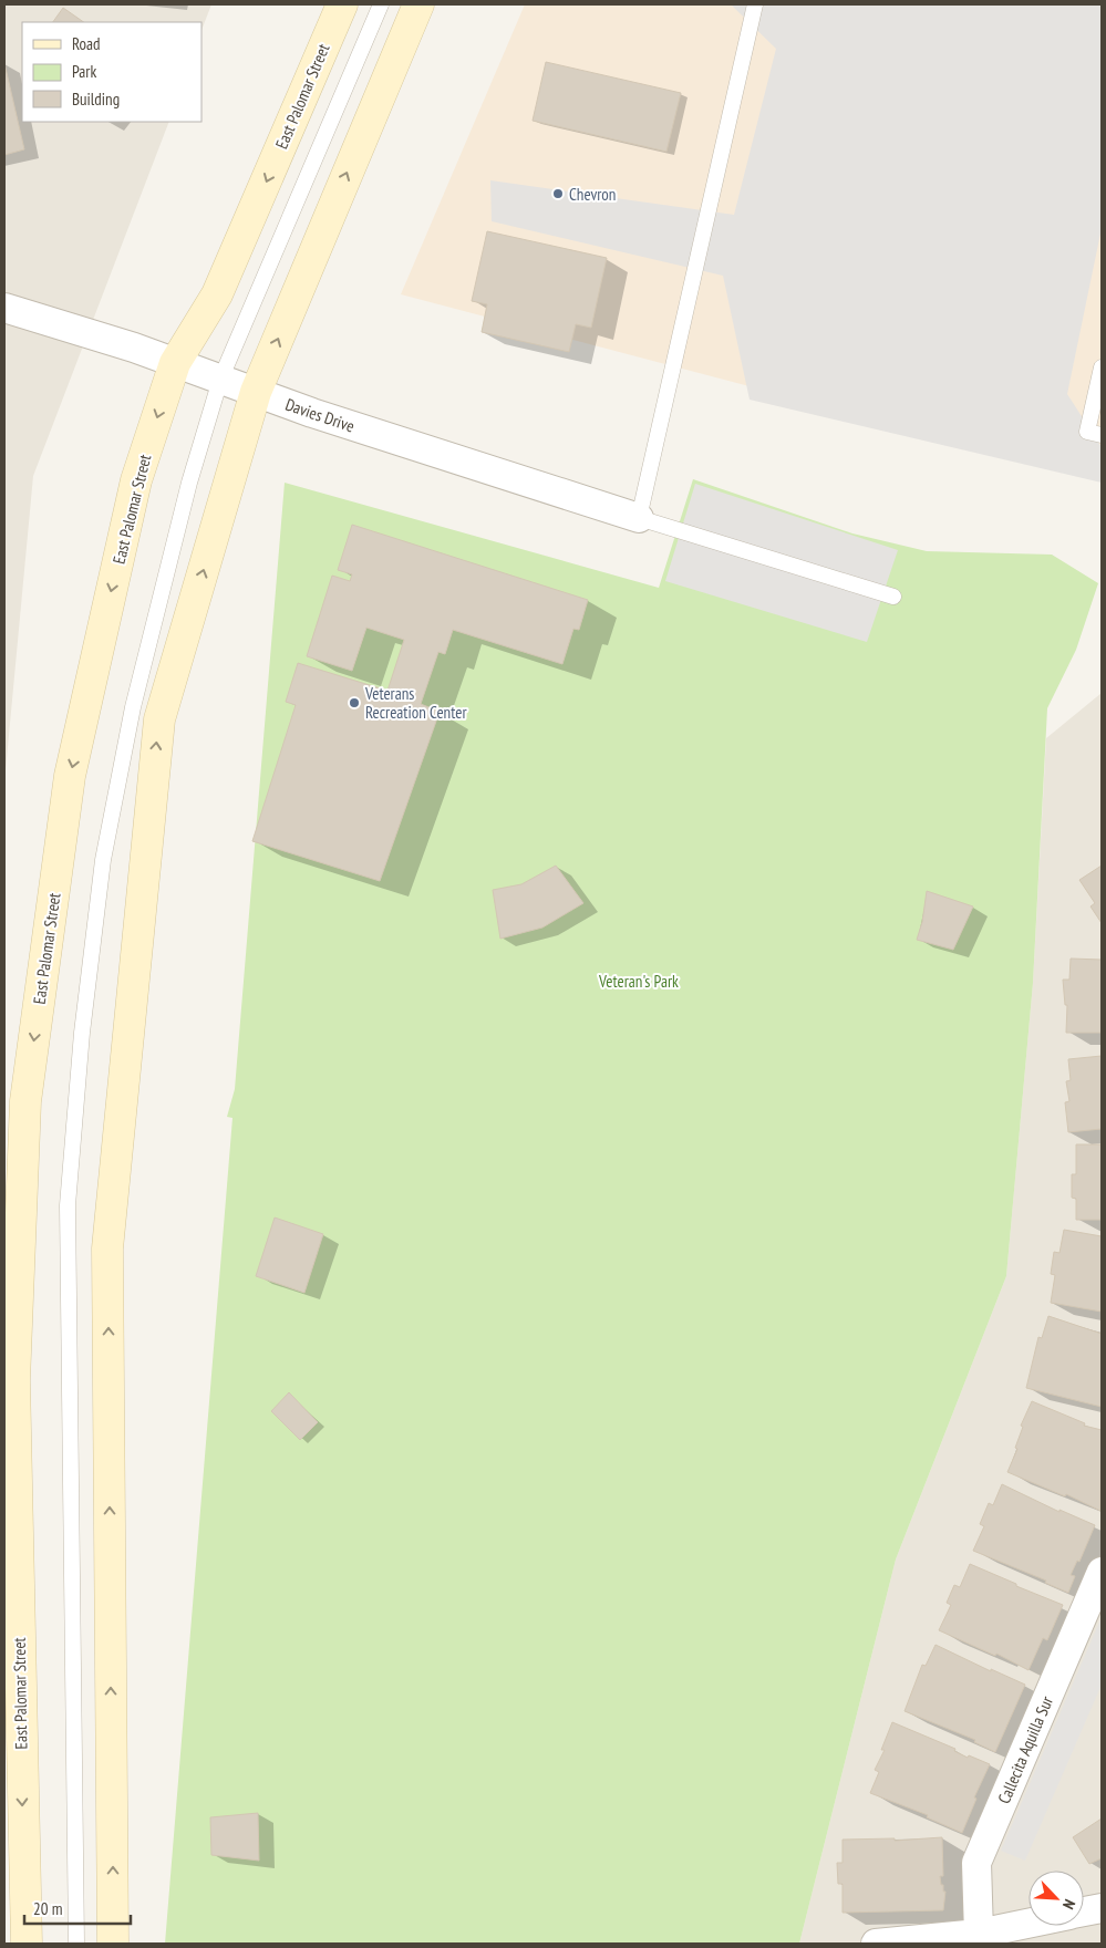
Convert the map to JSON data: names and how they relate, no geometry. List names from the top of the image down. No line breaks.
{"streets":{"main road":["East Palomar Street"],"street":["Davies Drive","Callecita Aquilla Sur"]},"crossings":[["East Palomar Street","Davies Drive"]],"parks":["Veteran's Park"],"places":["Chevron","Veterans Recreation Center"],"legend":["Road","Park","Building"],"scale_bar":"20 m","north":"bottom right"}
